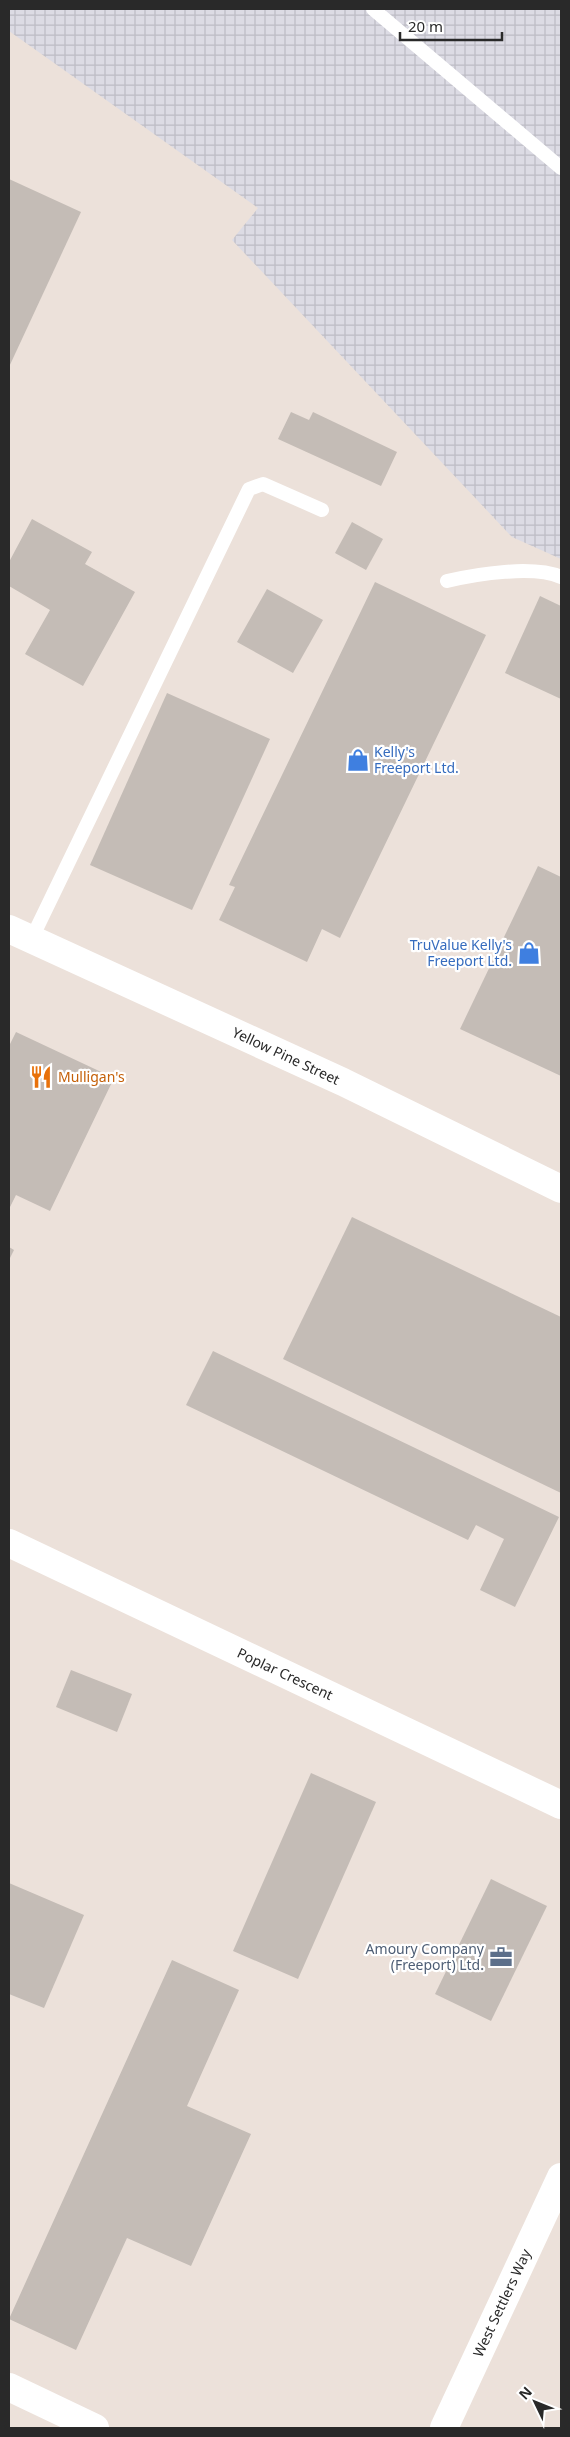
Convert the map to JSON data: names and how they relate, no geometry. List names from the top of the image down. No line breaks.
{"streets":{"street":["Yellow Pine Street","Poplar Crescent","West Settlers Way"]},"places":{"shop":["Kelly's Freeport Ltd.","TruValue Kelly's Freeport Ltd."],"restaurant":["Mulligan's"],"office":["Amoury Company (Freeport) Ltd."]},"scale_bar":"20 m","north":"top left"}
